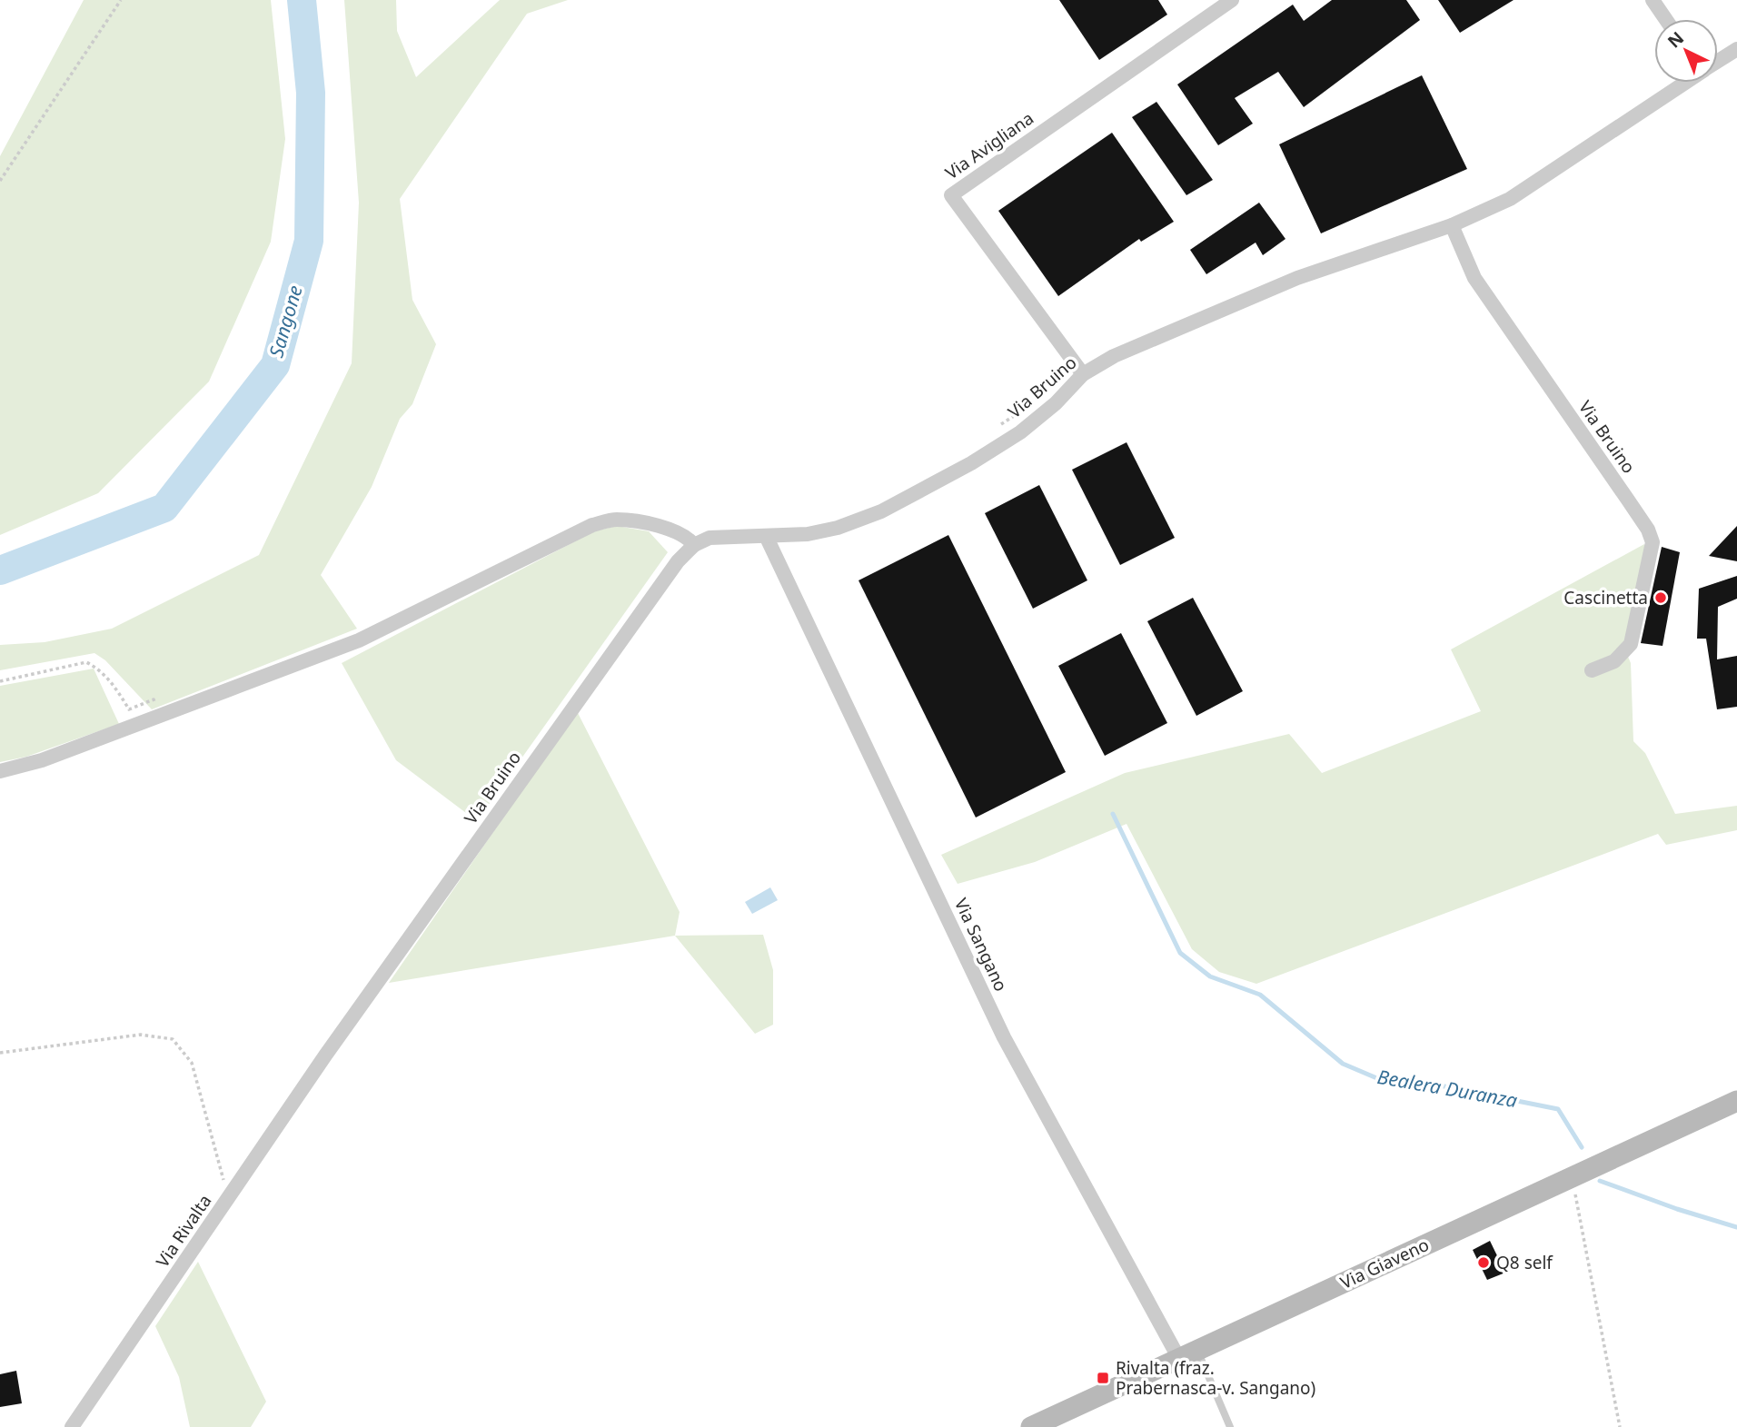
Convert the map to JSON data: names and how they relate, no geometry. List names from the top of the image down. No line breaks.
{"streets":{"main road":["Via Giaveno"],"street":["Via Avigliana","Via Bruino","Via Sangano","Via Rivalta"]},"crossings":[["Via Avigliana","Via Bruino"],["Via Bruino","Via Sangano"],["Via Bruino","Via Rivalta"],["Via Sangano","Via Giaveno"]],"water":["Sangone","Bealera Duranza"],"places":{"other":["Cascinetta","Q8 self"],"transit":["Rivalta (fraz. Prabernasca-v. Sangano)"]},"north":"top left"}
